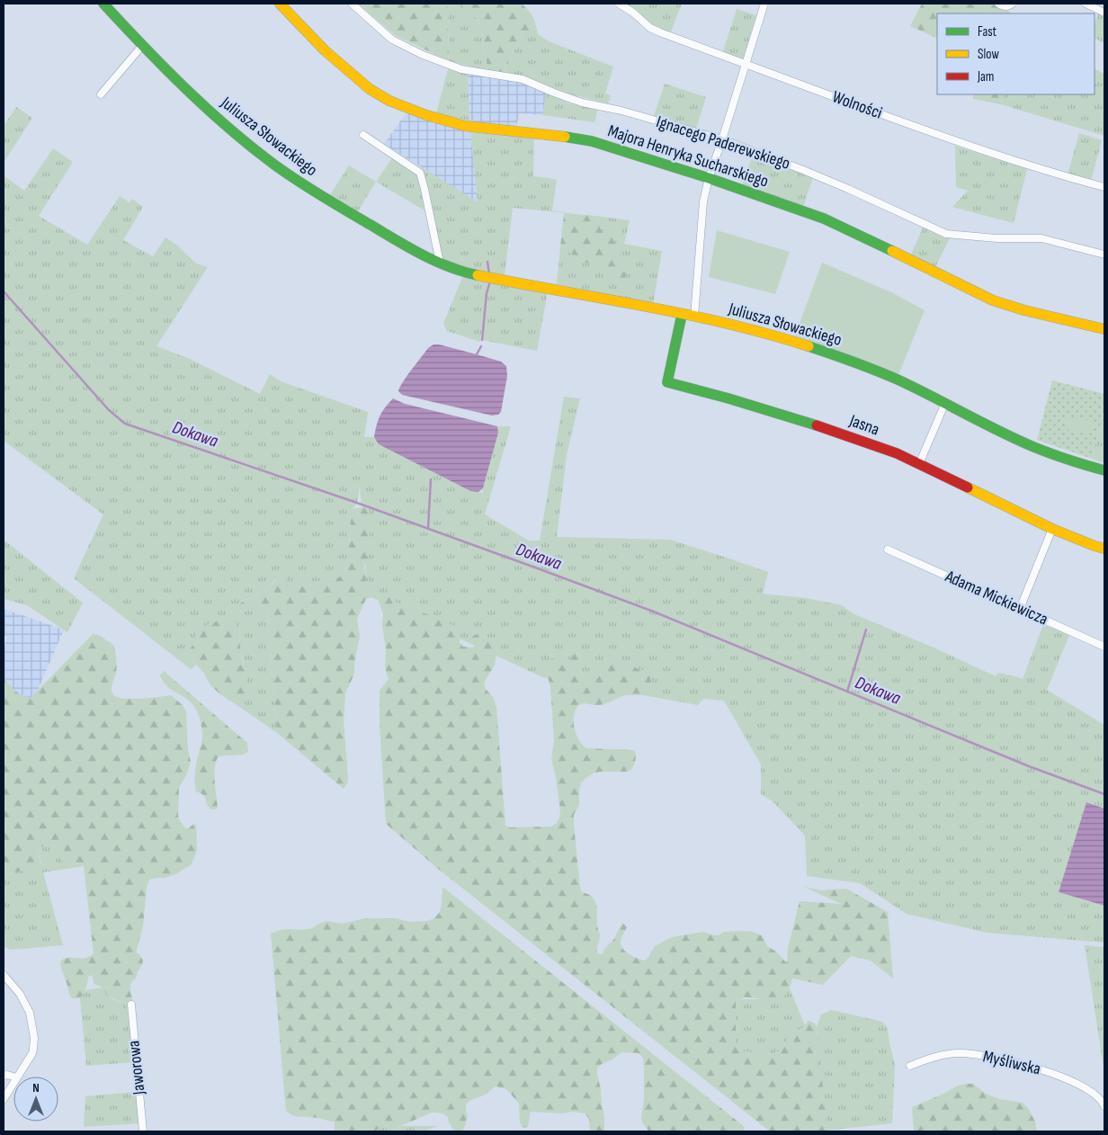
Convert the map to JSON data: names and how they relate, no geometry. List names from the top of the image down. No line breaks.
{"streets":{"street":["Wolności","Juliusza Słowackiego","Ignacego Paderewskiego","Majora Henryka Sucharskiego","Jasna","Adama Mickiewicza","Myśliwska","Jaworowa"]},"crossings":[["Juliusza Słowackiego","Jasna"]],"water":["Dokawa"],"legend":["Fast","Slow","Jam"],"north":"top"}
